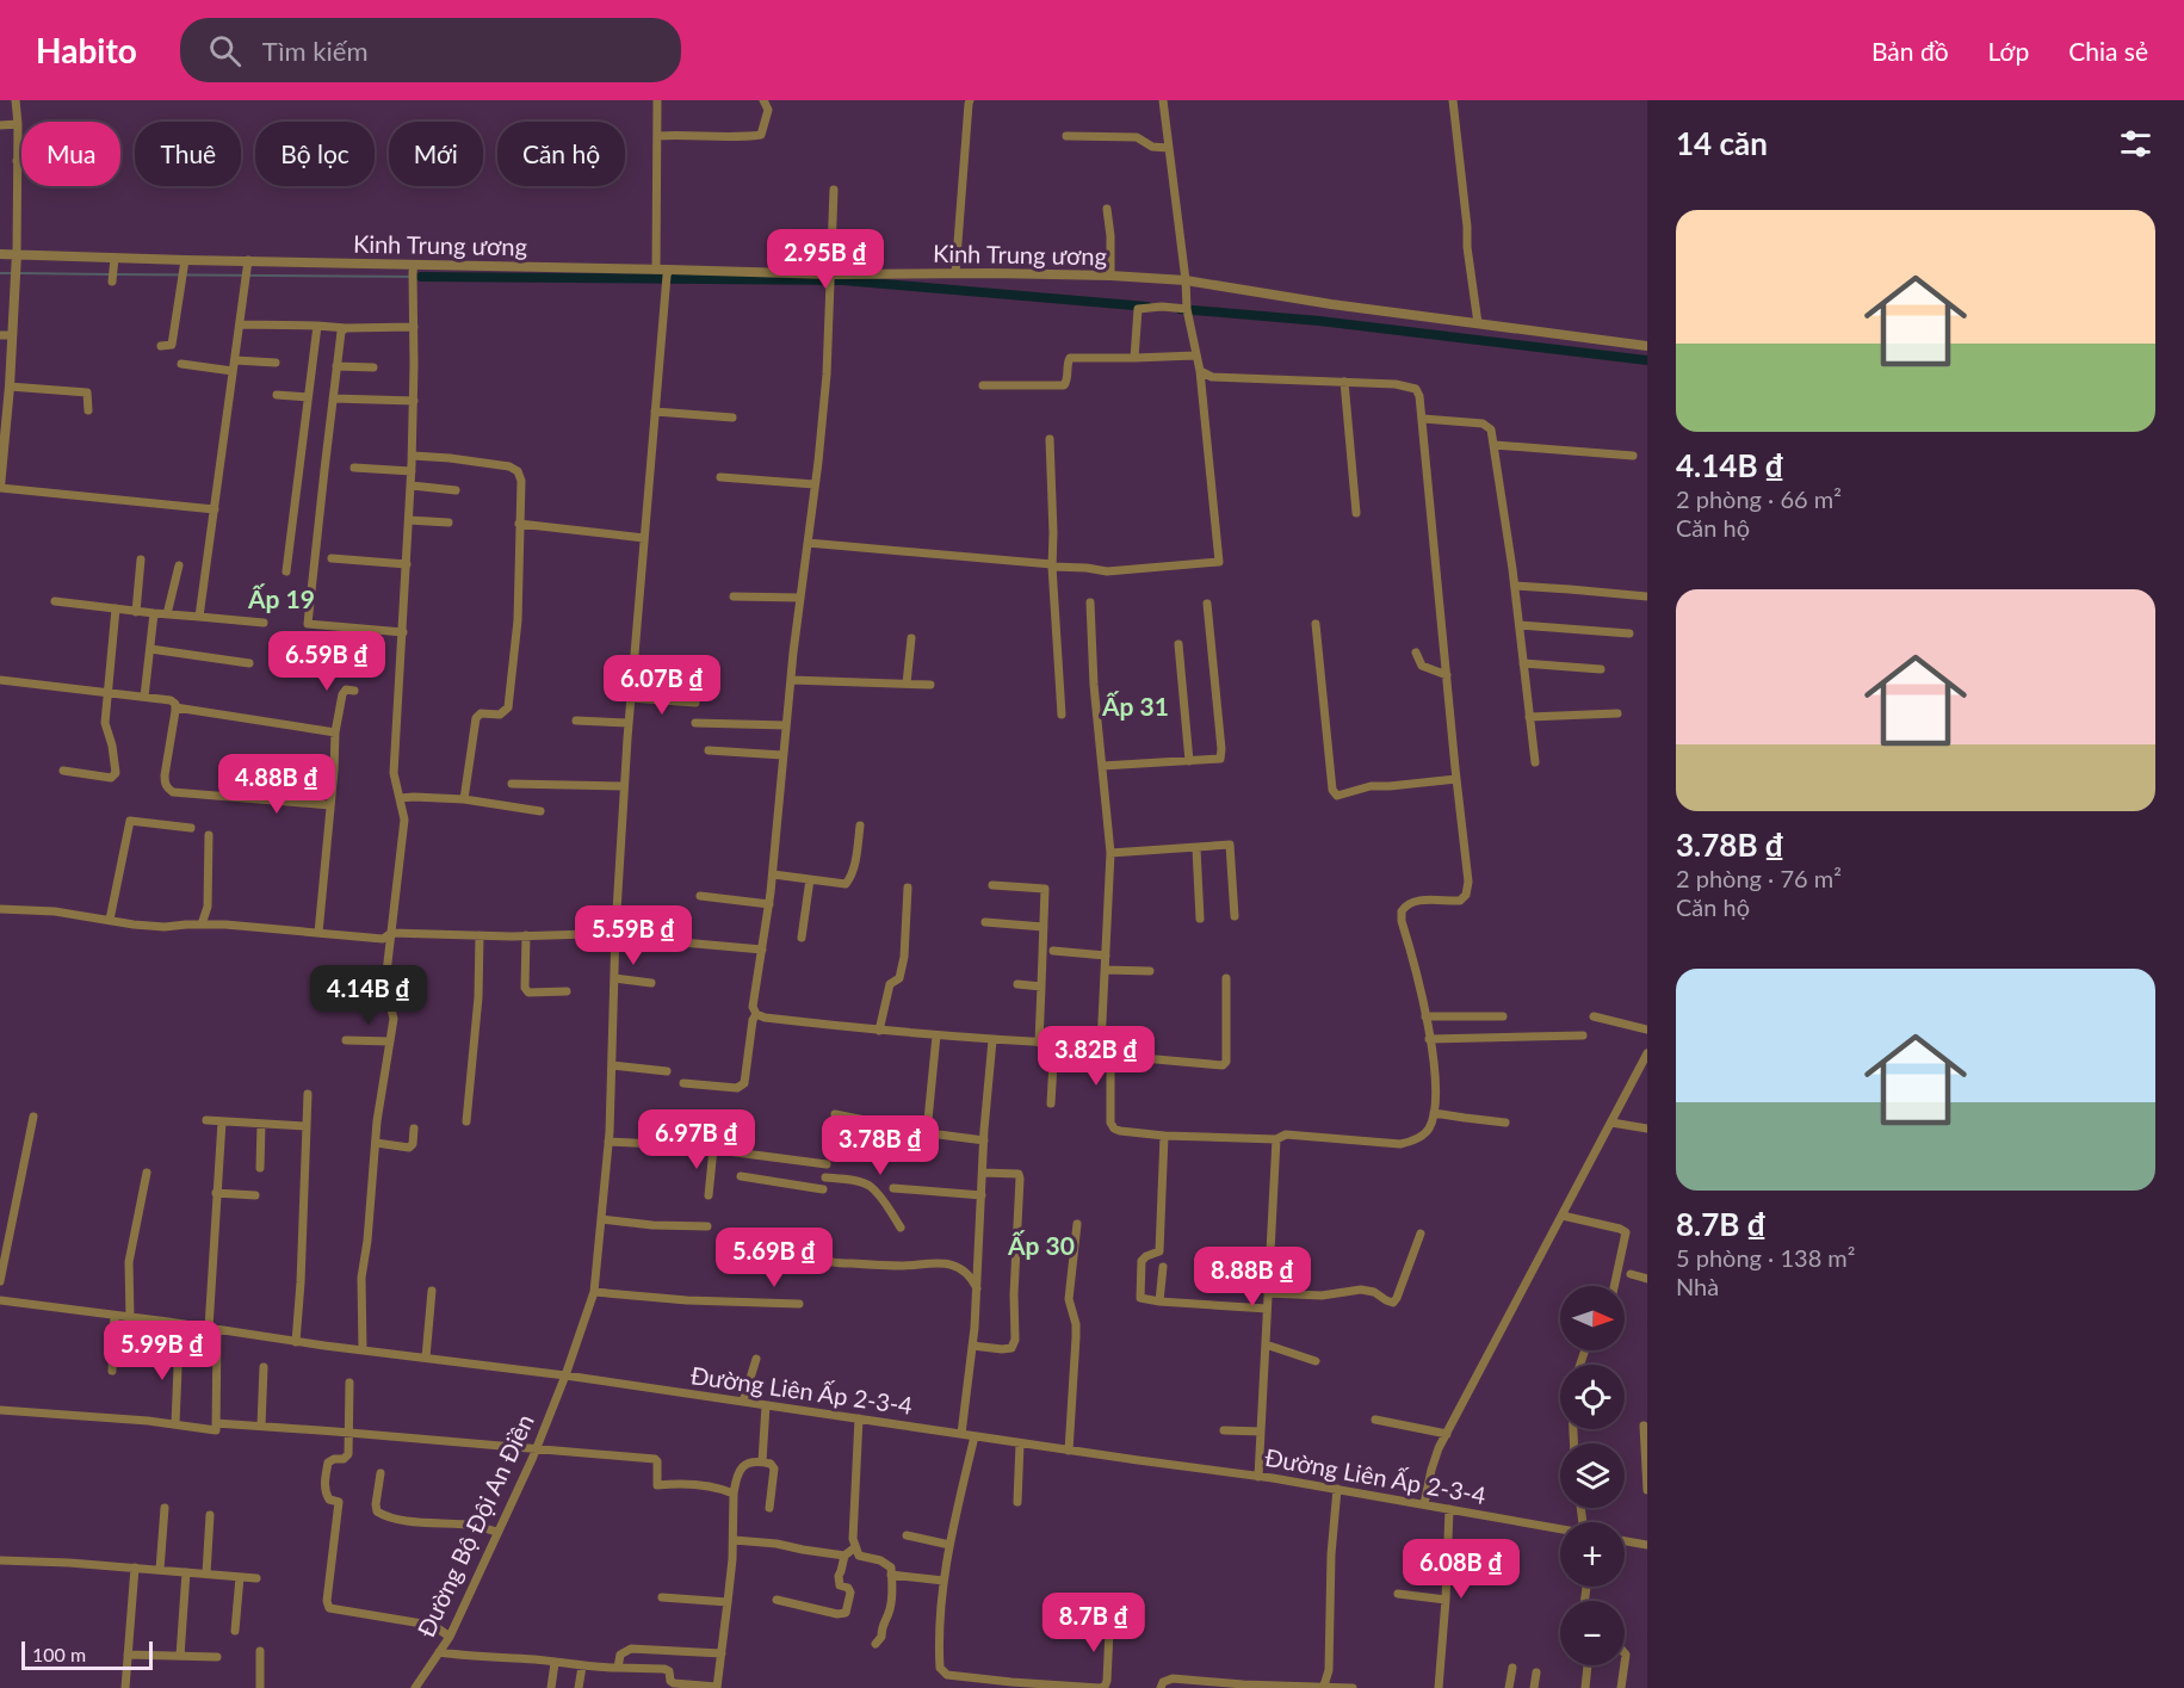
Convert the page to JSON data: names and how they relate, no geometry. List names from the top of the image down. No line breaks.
{"streets":{"street":["Kinh Trung ương","Đường Liên Ấp 2-3-4","Đường Bộ Đội An Điền"]},"crossings":[["Kinh Trung ương","Đường Bộ Đội An Điền"],["Đường Liên Ấp 2-3-4","Đường Bộ Đội An Điền"]],"districts":["Ấp 19","Ấp 31","Ấp 30"],"scale_bar":"100 m","north":"right","page":{"header":"Habito","search":"Tìm kiếm","nav":["Bản đồ","Lớp","Chia sẻ"],"heading":"14 căn","chip":["Mua","Thuê","Bộ lọc","Mới","Căn hộ"],"list":[{"name":"4.14B ₫","note":"2 phòng · 66 m² · Căn hộ"},{"name":"3.78B ₫","note":"2 phòng · 76 m² · Căn hộ"},{"name":"8.7B ₫","note":"5 phòng · 138 m² · Nhà"}],"price":["2.95B ₫","6.59B ₫","6.07B ₫","4.88B ₫","5.59B ₫","4.14B ₫","3.82B ₫","6.97B ₫","3.78B ₫","5.69B ₫","8.88B ₫","5.99B ₫","6.08B ₫","8.7B ₫"],"map_buttons":["+","−"],"scale":"100 m"}}
